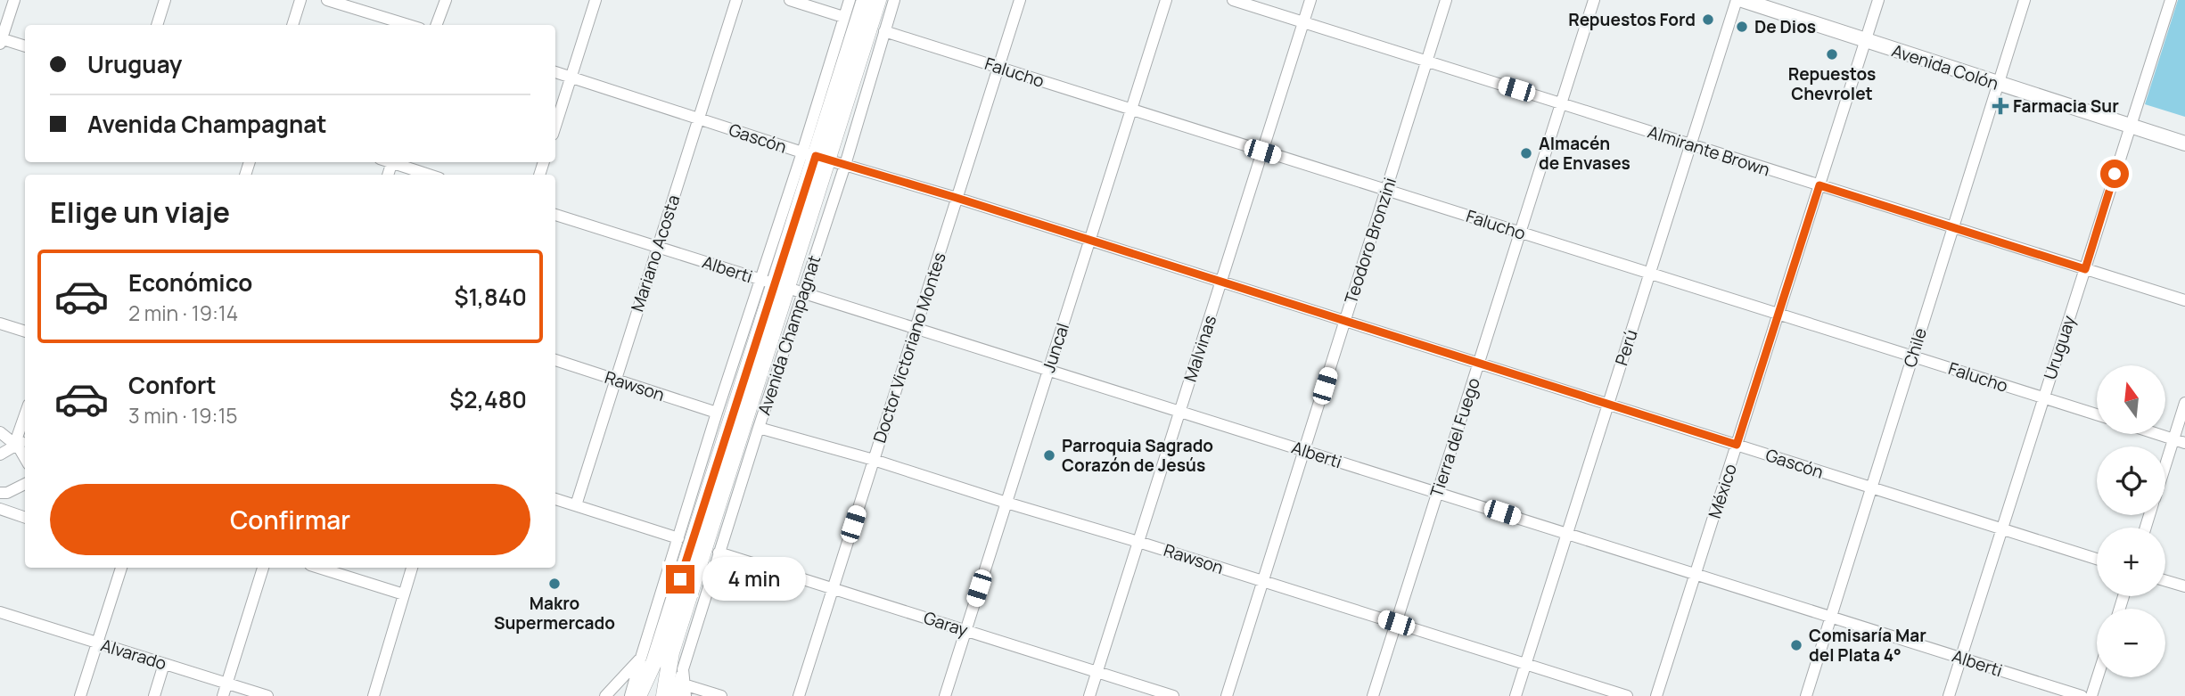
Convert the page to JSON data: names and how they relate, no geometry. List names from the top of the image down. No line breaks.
{"streets":{"highway":["Avenida Champagnat"],"main road":["Avenida Colón"],"street":["Falucho","Gascón","Almirante Brown","Teodoro Bronzini","Mariano Acosta","Alberti","Doctor Victoriano Montes","Juncal","Perú","Chile","Uruguay","Malvinas","Rawson","Tierra del Fuego","México","Garay","Alvarado"]},"crossings":[["Avenida Colón","Chile"],["Avenida Colón","Uruguay"],["Avenida Colón","México"],["Falucho","Teodoro Bronzini"],["Falucho","Avenida Champagnat"],["Falucho","Doctor Victoriano Montes"],["Falucho","Juncal"],["Falucho","Perú"],["Falucho","Chile"],["Falucho","Uruguay"],["Falucho","Malvinas"],["Falucho","Tierra del Fuego"],["Falucho","México"],["Gascón","Teodoro Bronzini"],["Gascón","Mariano Acosta"],["Gascón","Avenida Champagnat"],["Gascón","Doctor Victoriano Montes"],["Gascón","Juncal"],["Gascón","Perú"],["Gascón","Chile"],["Gascón","Uruguay"],["Gascón","Malvinas"],["Gascón","Tierra del Fuego"],["Gascón","México"],["Almirante Brown","Teodoro Bronzini"],["Almirante Brown","Perú"],["Almirante Brown","Chile"],["Almirante Brown","Uruguay"],["Almirante Brown","Malvinas"],["Almirante Brown","Tierra del Fuego"],["Almirante Brown","México"],["Teodoro Bronzini","Alberti"],["Teodoro Bronzini","Rawson"],["Mariano Acosta","Alberti"],["Mariano Acosta","Rawson"],["Alberti","Avenida Champagnat"],["Alberti","Doctor Victoriano Montes"],["Alberti","Juncal"],["Alberti","Perú"],["Alberti","Chile"],["Alberti","Uruguay"],["Alberti","Malvinas"],["Alberti","Tierra del Fuego"],["Alberti","México"],["Avenida Champagnat","Rawson"],["Avenida Champagnat","Garay"],["Doctor Victoriano Montes","Rawson"],["Doctor Victoriano Montes","Garay"],["Juncal","Rawson"],["Juncal","Garay"],["Perú","Rawson"],["Malvinas","Rawson"],["Malvinas","Garay"],["Rawson","Tierra del Fuego"]],"places":{"other":["Repuestos Ford","De Dios","Repuestos Chevrolet","Almacén de Envases","Parroquia Sagrado Corazón de Jesús","Makro Supermercado","Comisaría Mar del Plata 4°"],"health":["Farmacia Sur"]},"north":"top","page":{"banner":["Uruguay","Avenida Champagnat"],"heading":"Elige un viaje","list":[{"name":"Económico","note":"2 min · 19:14","value":"$1,840"},{"name":"Confort","note":"3 min · 19:15","value":"$2,480"}],"map_buttons":["+","−"],"buttons":"Confirmar","bubble":"4 min"}}
